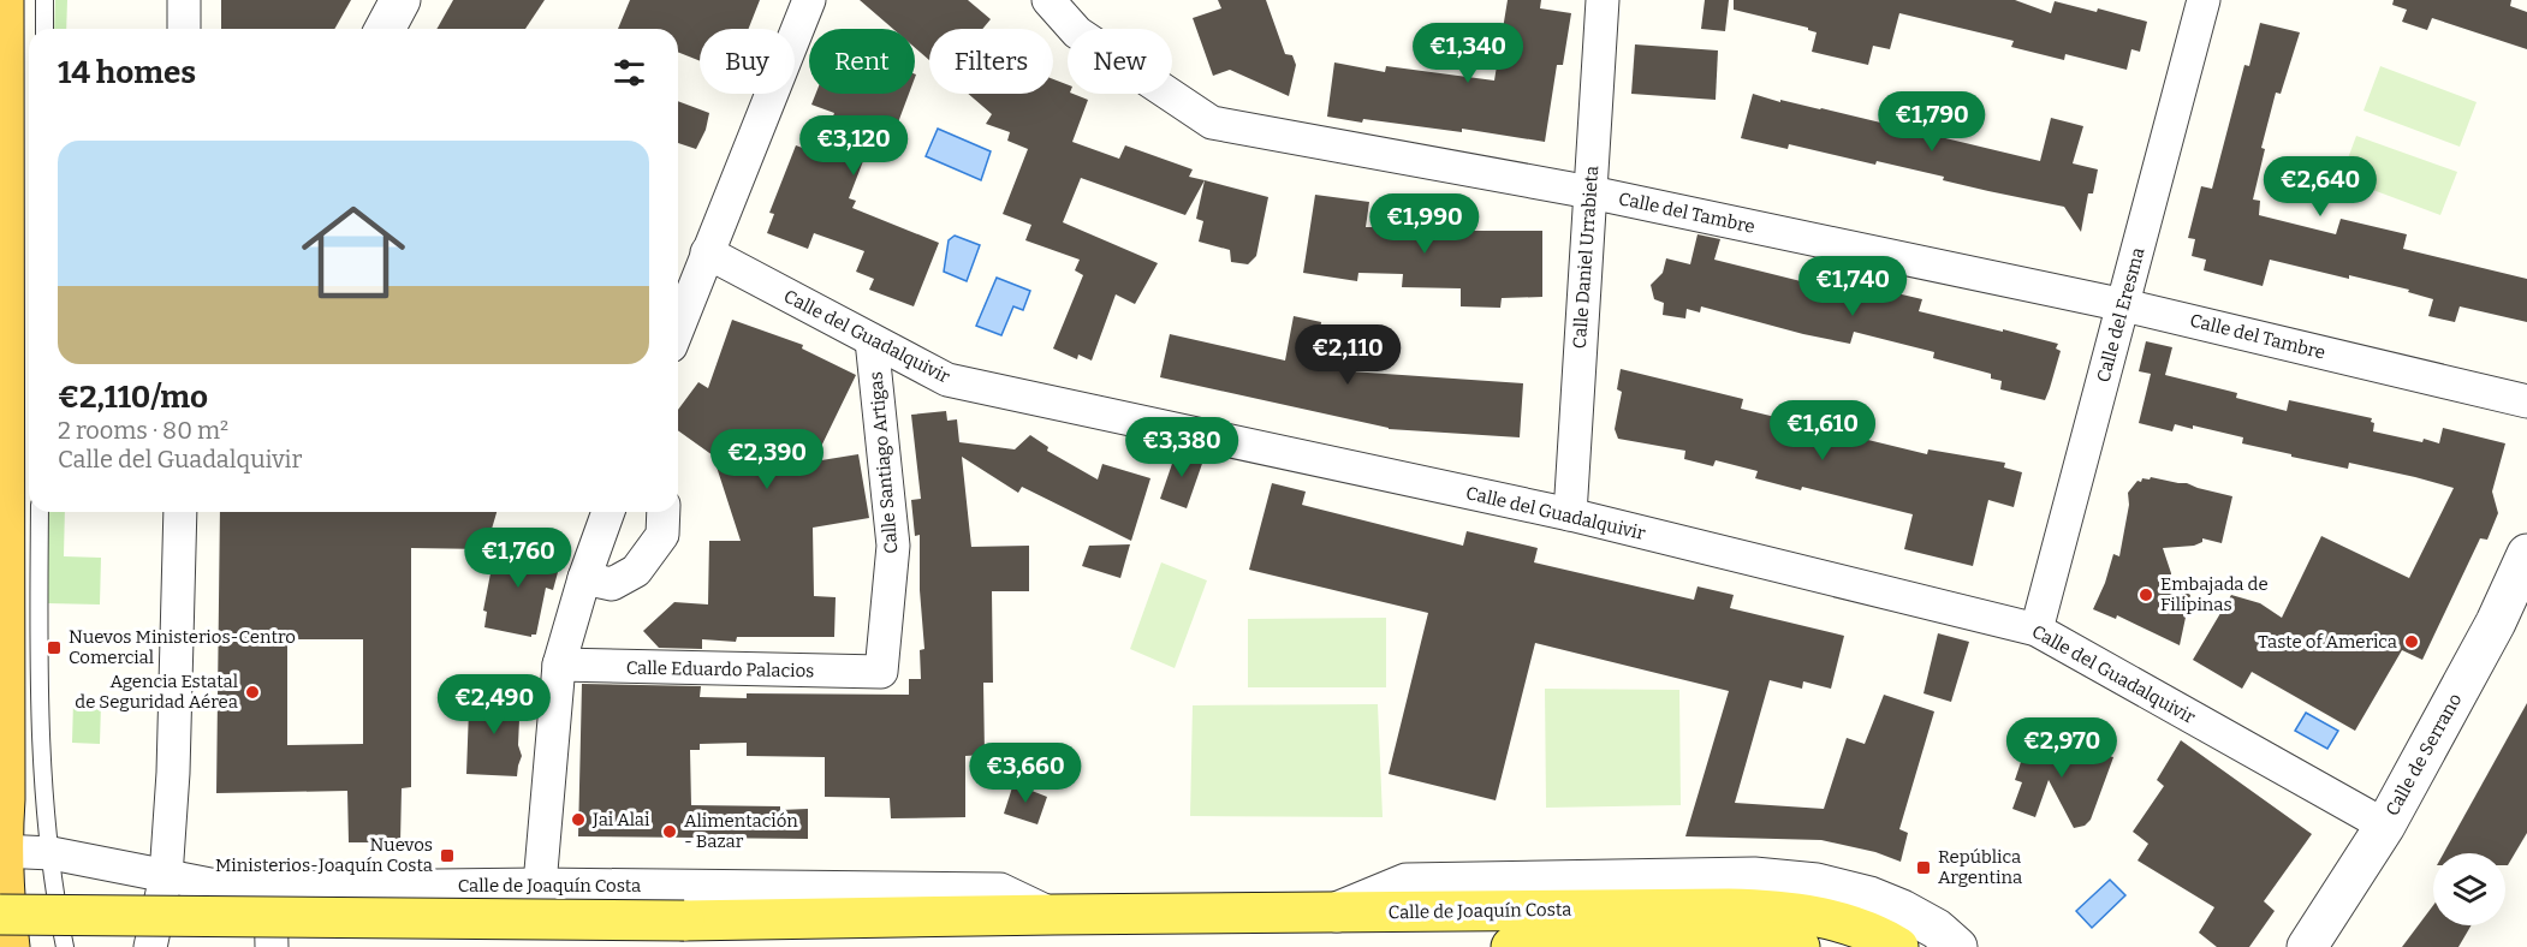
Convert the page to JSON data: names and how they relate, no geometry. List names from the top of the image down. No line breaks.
{"streets":{"main road":["Calle de Joaquín Costa"],"street":["Calle del Tambre","Calle Daniel Urrabieta","Calle del Eresma","Calle del Guadalquivir","Calle Santiago Artigas","Calle Eduardo Palacios","Calle de Serrano"]},"crossings":[["Calle del Tambre","Calle Daniel Urrabieta"],["Calle del Tambre","Calle del Eresma"],["Calle Daniel Urrabieta","Calle del Guadalquivir"],["Calle del Eresma","Calle del Guadalquivir"],["Calle del Guadalquivir","Calle Santiago Artigas"],["Calle del Guadalquivir","Calle de Serrano"],["Calle Santiago Artigas","Calle Eduardo Palacios"]],"places":{"other":["Embajada de Filipinas","Taste of America","Agencia Estatal de Seguridad Aérea","Jai Alai","Alimentación - Bazar"],"transit":["Nuevos Ministerios-Centro Comercial","Nuevos Ministerios-Joaquín Costa","República Argentina"]},"page":{"price":["€1,340","€1,790","€3,120","€2,640","€1,990","€1,740","€2,110","€1,610","€3,380","€2,390","€1,760","€2,490","€2,970","€3,660"],"chip":["Buy","Rent","Filters","New"],"heading":"14 homes","list":[{"name":"€2,110/mo","note":"2 rooms · 80 m² · Calle del Guadalquivir"}]}}
